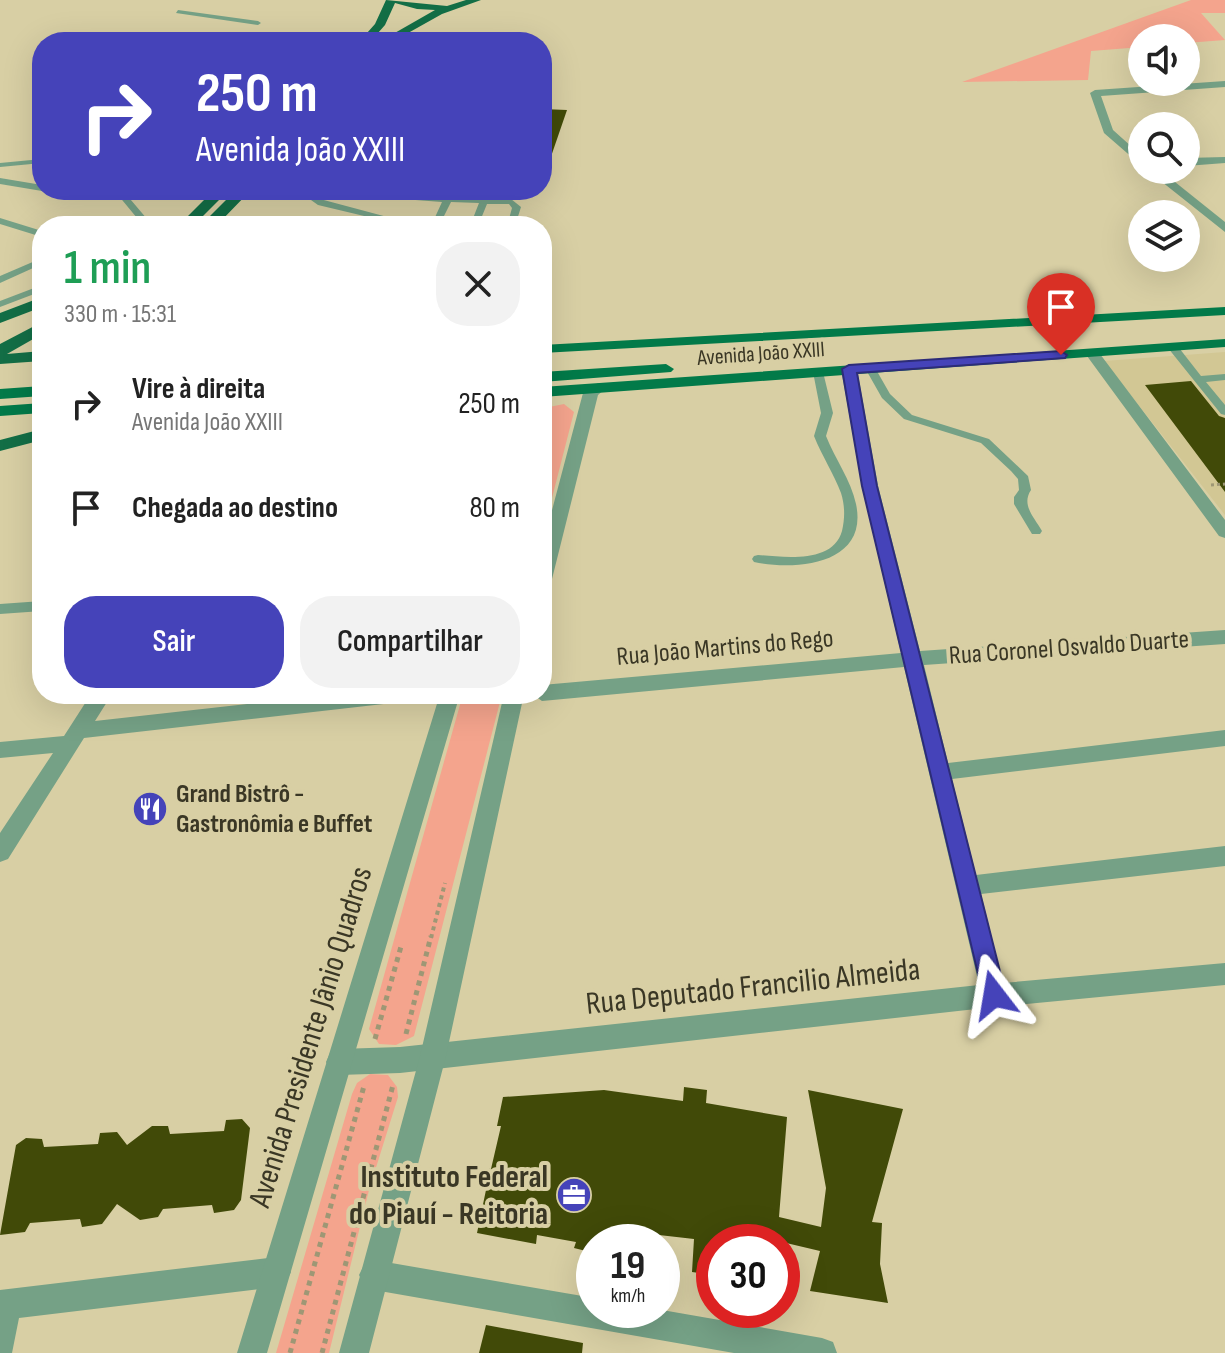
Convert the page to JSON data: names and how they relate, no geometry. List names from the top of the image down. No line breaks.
{"streets":{"main road":["Avenida João XXIII"],"street":["Rua João Martins do Rego","Rua Coronel Osvaldo Duarte","Rua Deputado Francilio Almeida","Avenida Presidente Jânio Quadros"]},"crossings":[["Rua João Martins do Rego","Rua Coronel Osvaldo Duarte"],["Rua Deputado Francilio Almeida","Avenida Presidente Jânio Quadros"]],"places":{"restaurant":["Grand Bistrô - Gastronômia e Buffet"],"office":["Instituto Federal do Piauí - Reitoria"]},"page":{"turn":["250 m","Avenida João XXIII"],"heading":["1 min","330 m · 15:31"],"list":[{"name":"Vire à direita","note":"Avenida João XXIII","value":"250 m"},{"name":"Chegada ao destino","value":"80 m"}],"buttons":["Sair","Compartilhar"],"speed":"19 km/h","limit":"30"}}
